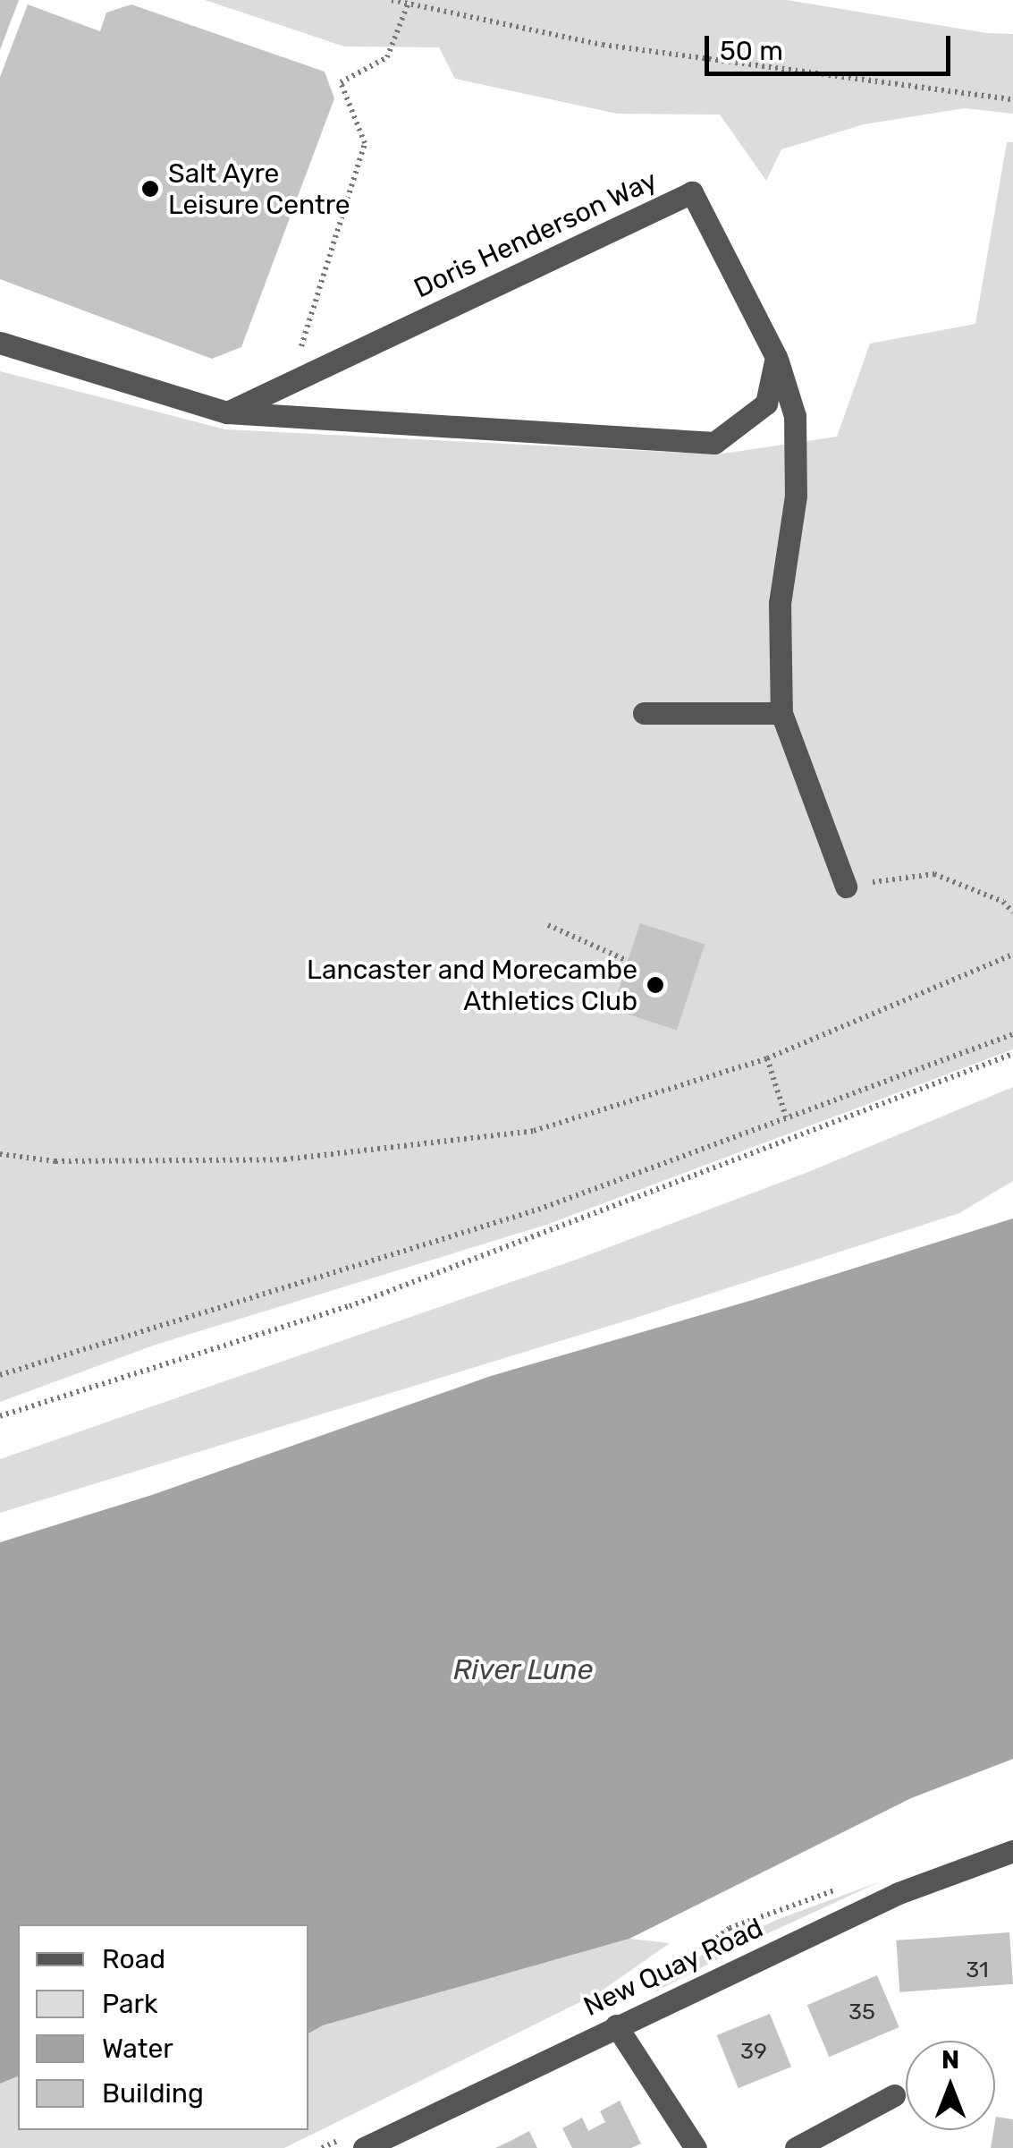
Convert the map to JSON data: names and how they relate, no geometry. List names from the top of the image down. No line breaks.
{"streets":{"street":["Doris Henderson Way","New Quay Road"]},"water":["River Lune"],"places":["Salt Ayre Leisure Centre","Lancaster and Morecambe Athletics Club"],"house_numbers":["31","35","39"],"legend":["Road","Park","Water","Building"],"scale_bar":"50 m","north":"top"}
